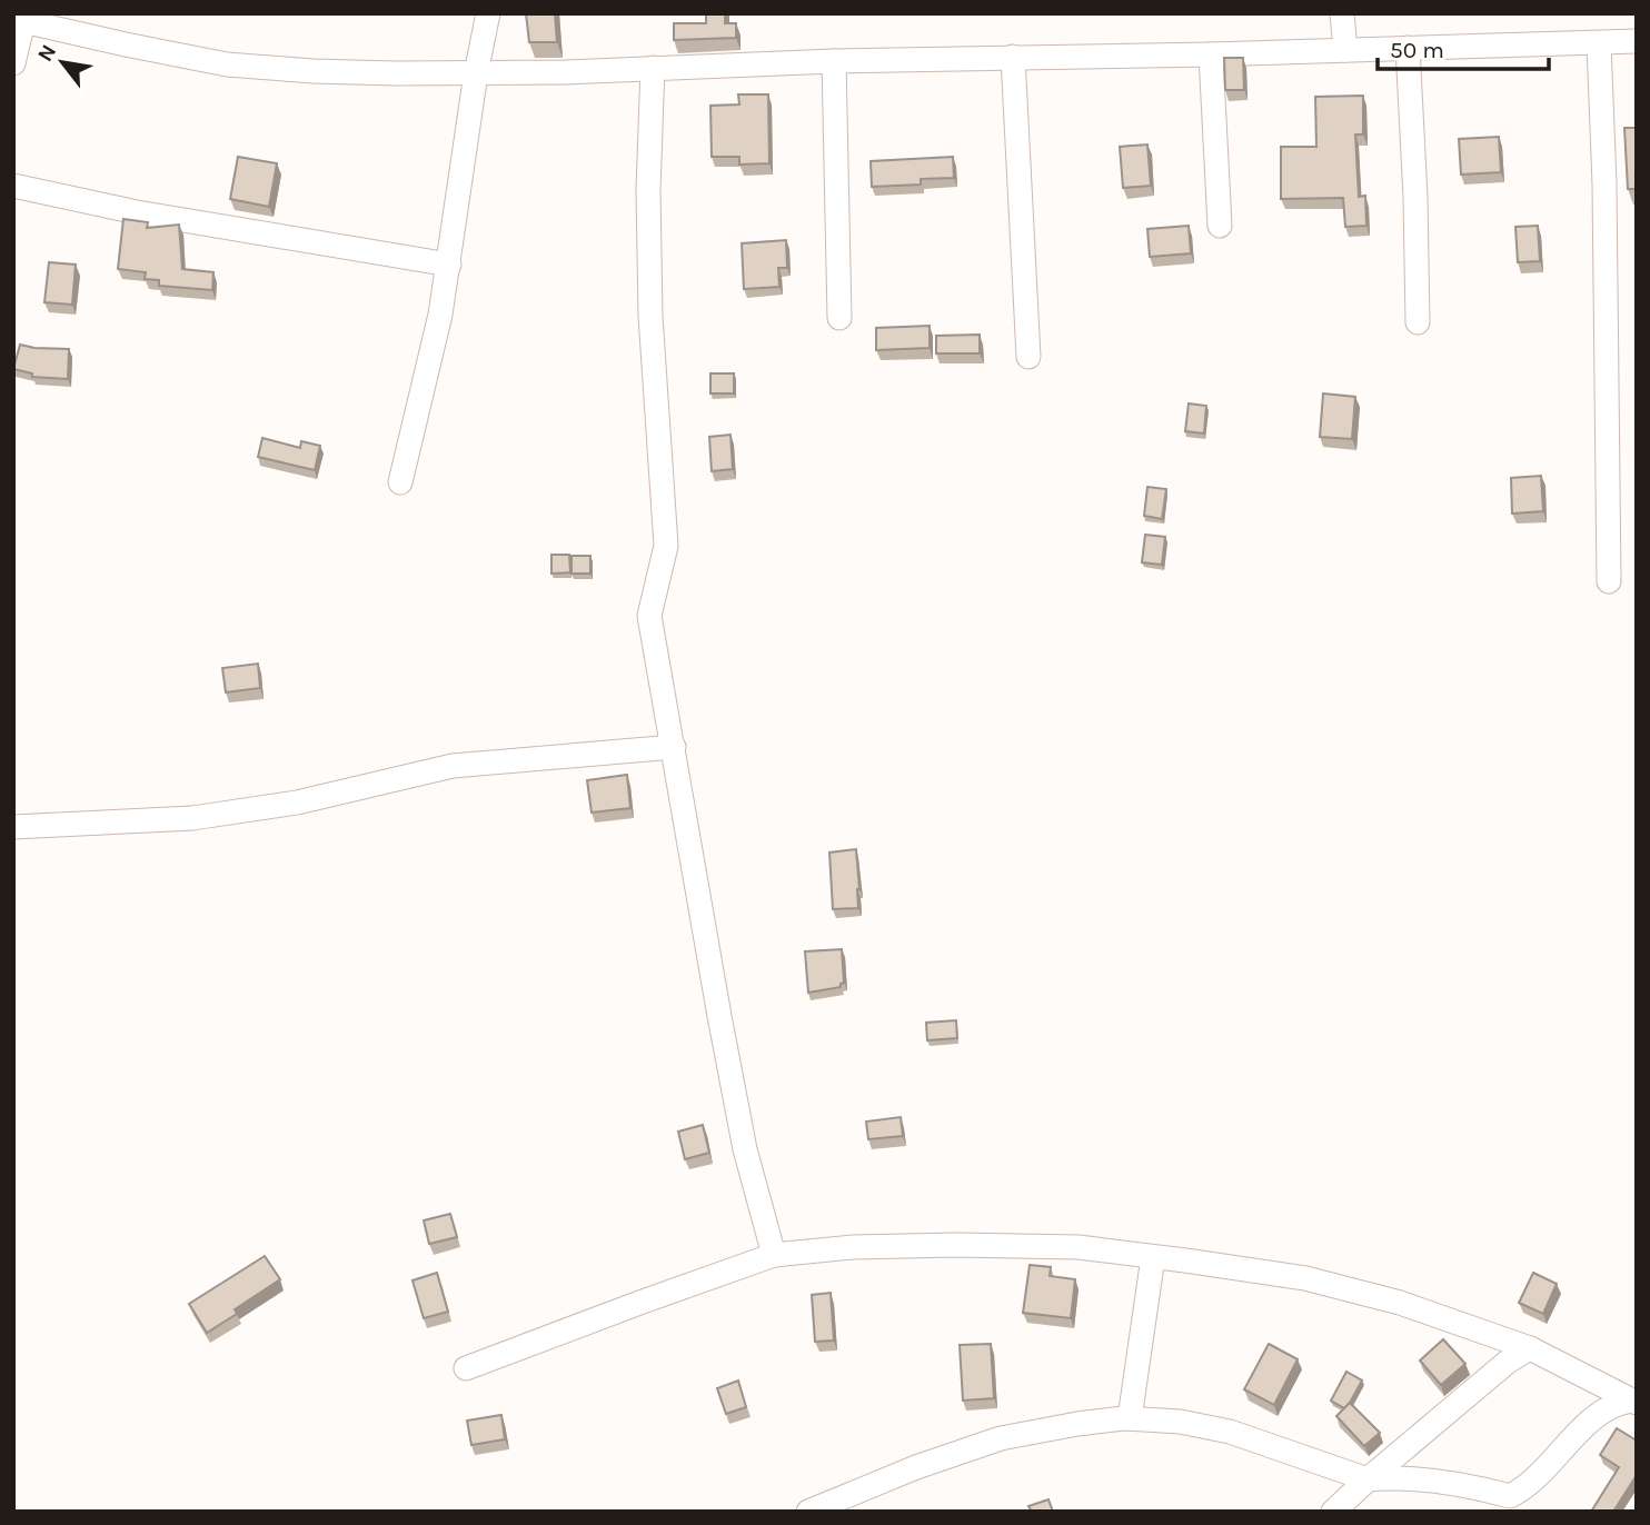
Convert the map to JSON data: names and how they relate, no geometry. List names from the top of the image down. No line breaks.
{"scale_bar":"50 m","north":"top left"}
